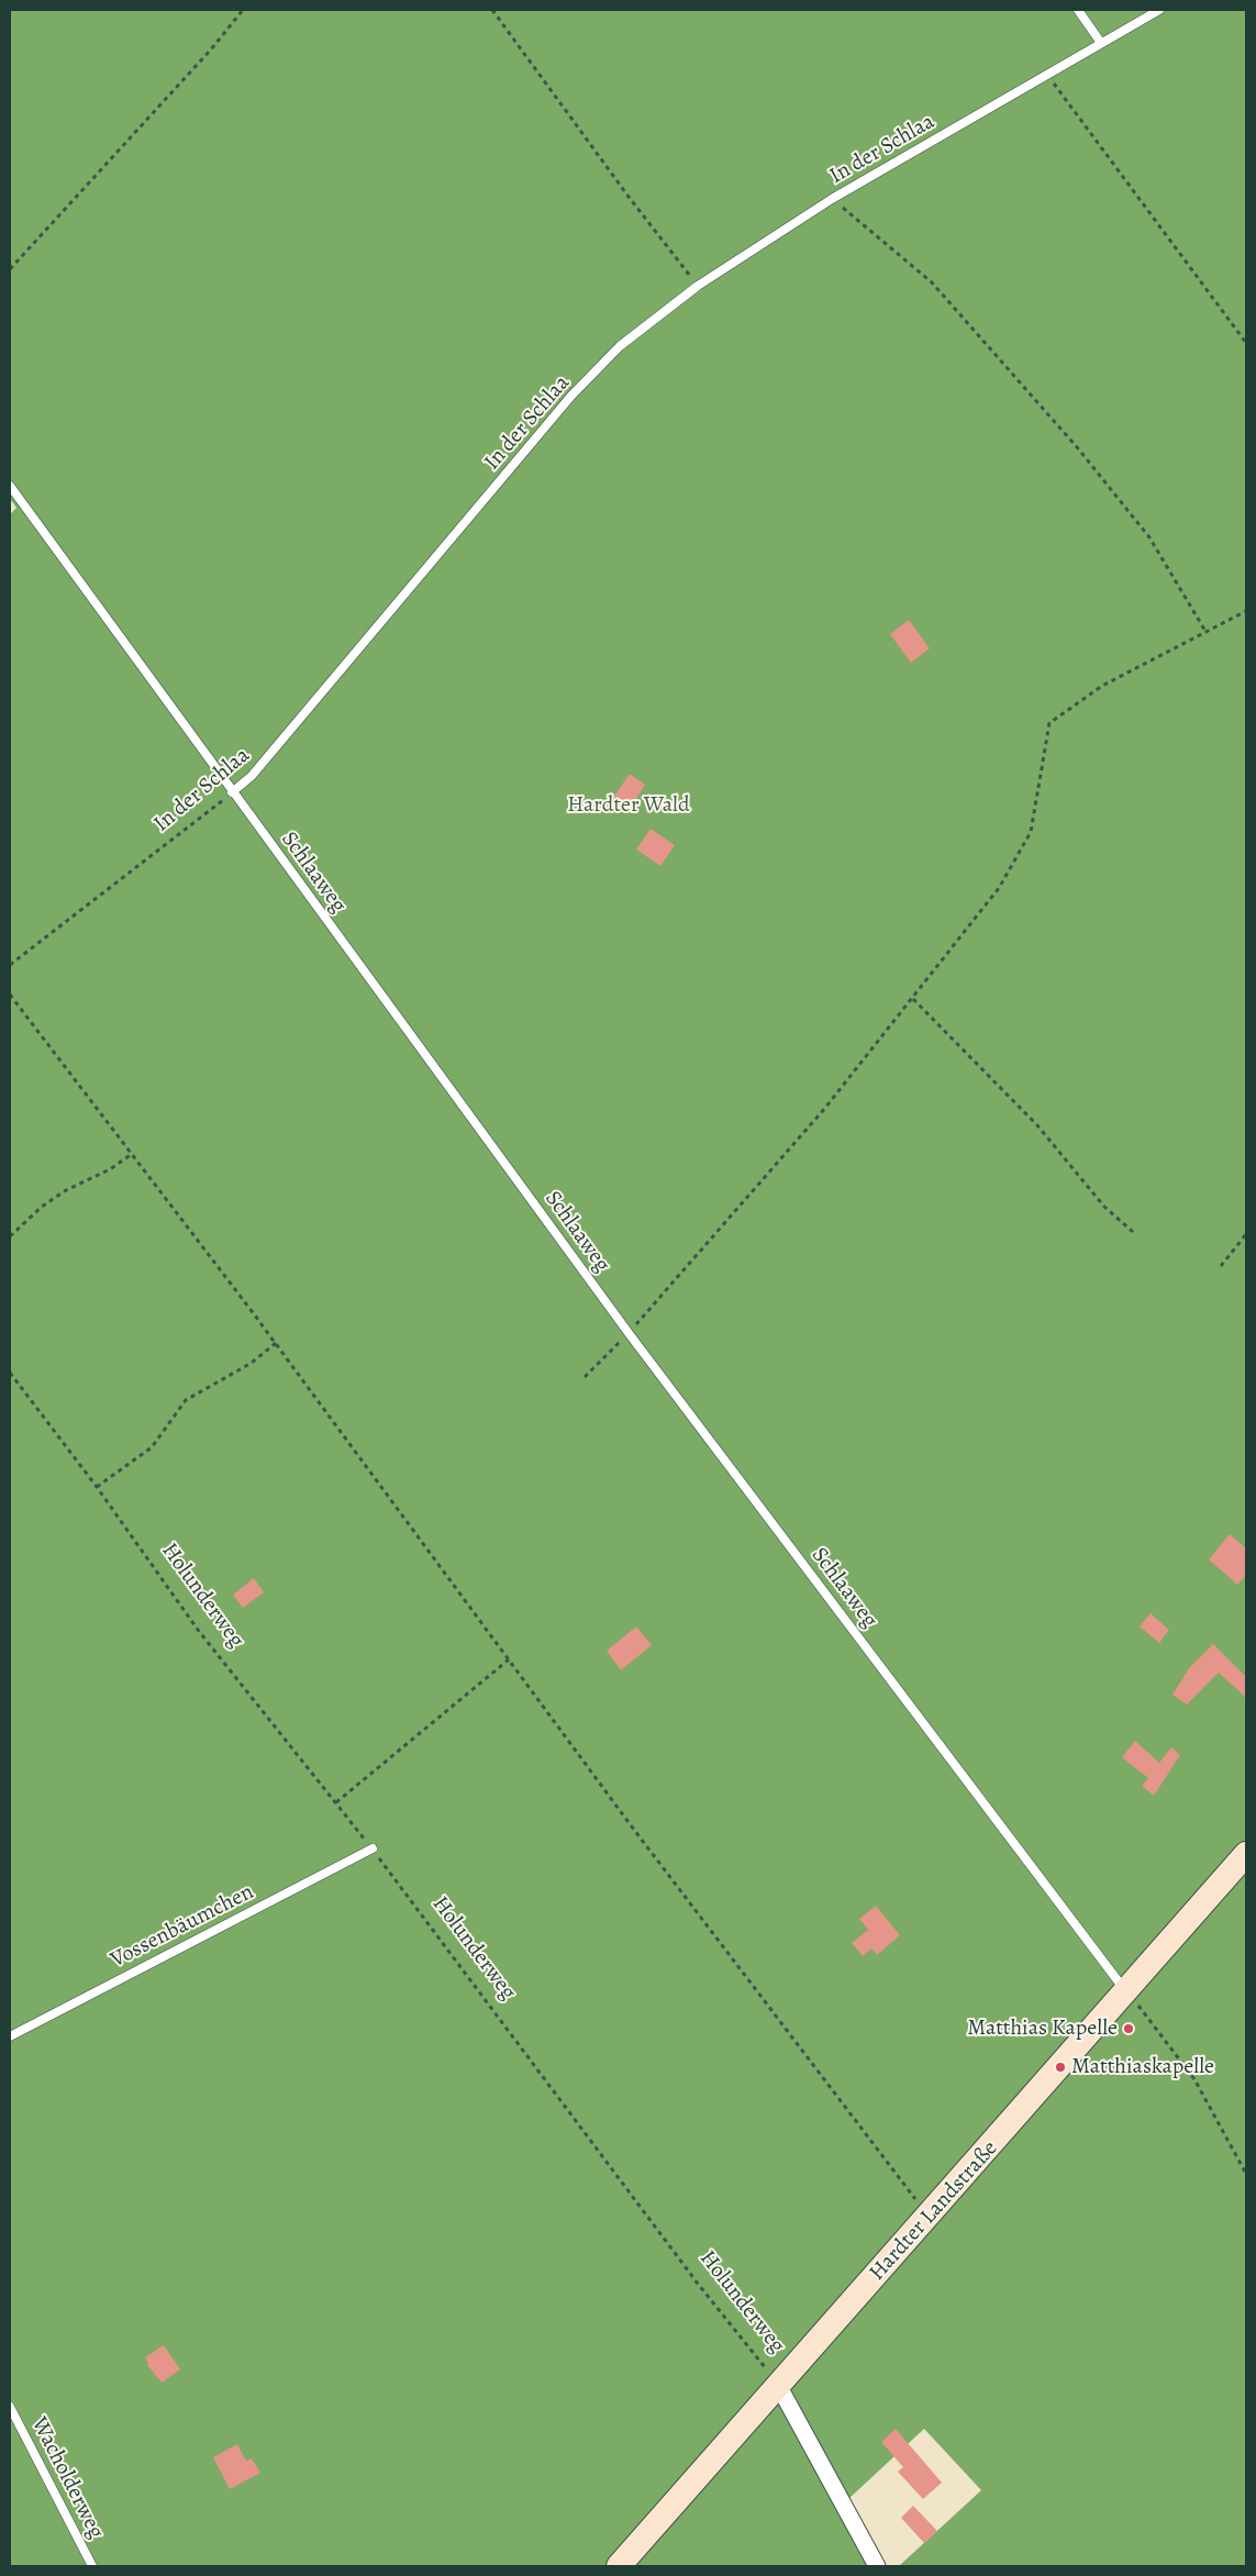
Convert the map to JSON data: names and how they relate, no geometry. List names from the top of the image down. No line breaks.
{"streets":{"main road":["Hardter Landstraße"],"street":["Holunderweg"],"lane":["In der Schlaa","Schlaaweg","Vossenbäumchen","Wacholderweg"]},"crossings":[["In der Schlaa","Schlaaweg"],["Schlaaweg","Hardter Landstraße"],["Holunderweg","Vossenbäumchen"],["Holunderweg","Hardter Landstraße"]],"parks":["Hardter Wald"],"places":["Matthias Kapelle","Matthiaskapelle"]}
